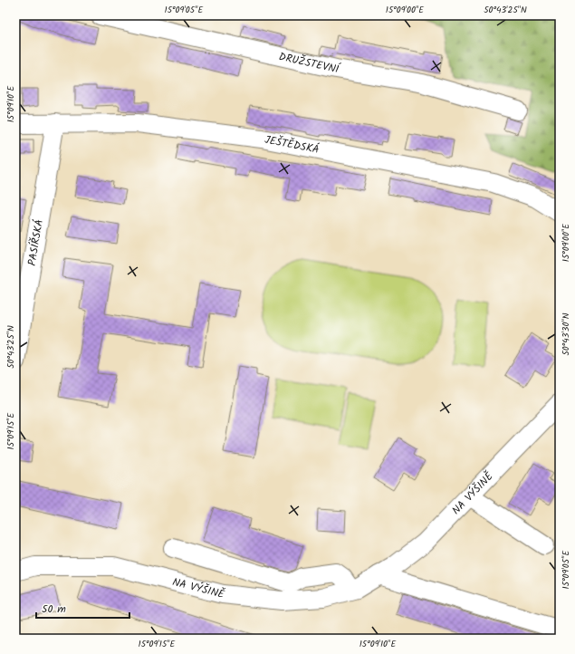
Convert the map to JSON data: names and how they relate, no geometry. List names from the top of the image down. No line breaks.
{"streets":{"street":["DRUŽSTEVNÍ","JEŠTĚDSKÁ","PASÍŘSKÁ","NA VÝŠINĚ"]},"crossings":[["JEŠTĚDSKÁ","PASÍŘSKÁ"]],"scale_bar":"50 m","coordinates":["15°09'05\"E","15°09'00\"E","50°43'25\"N","15°09'10\"E","50°43'30\"N","15°09'15\"E"]}
